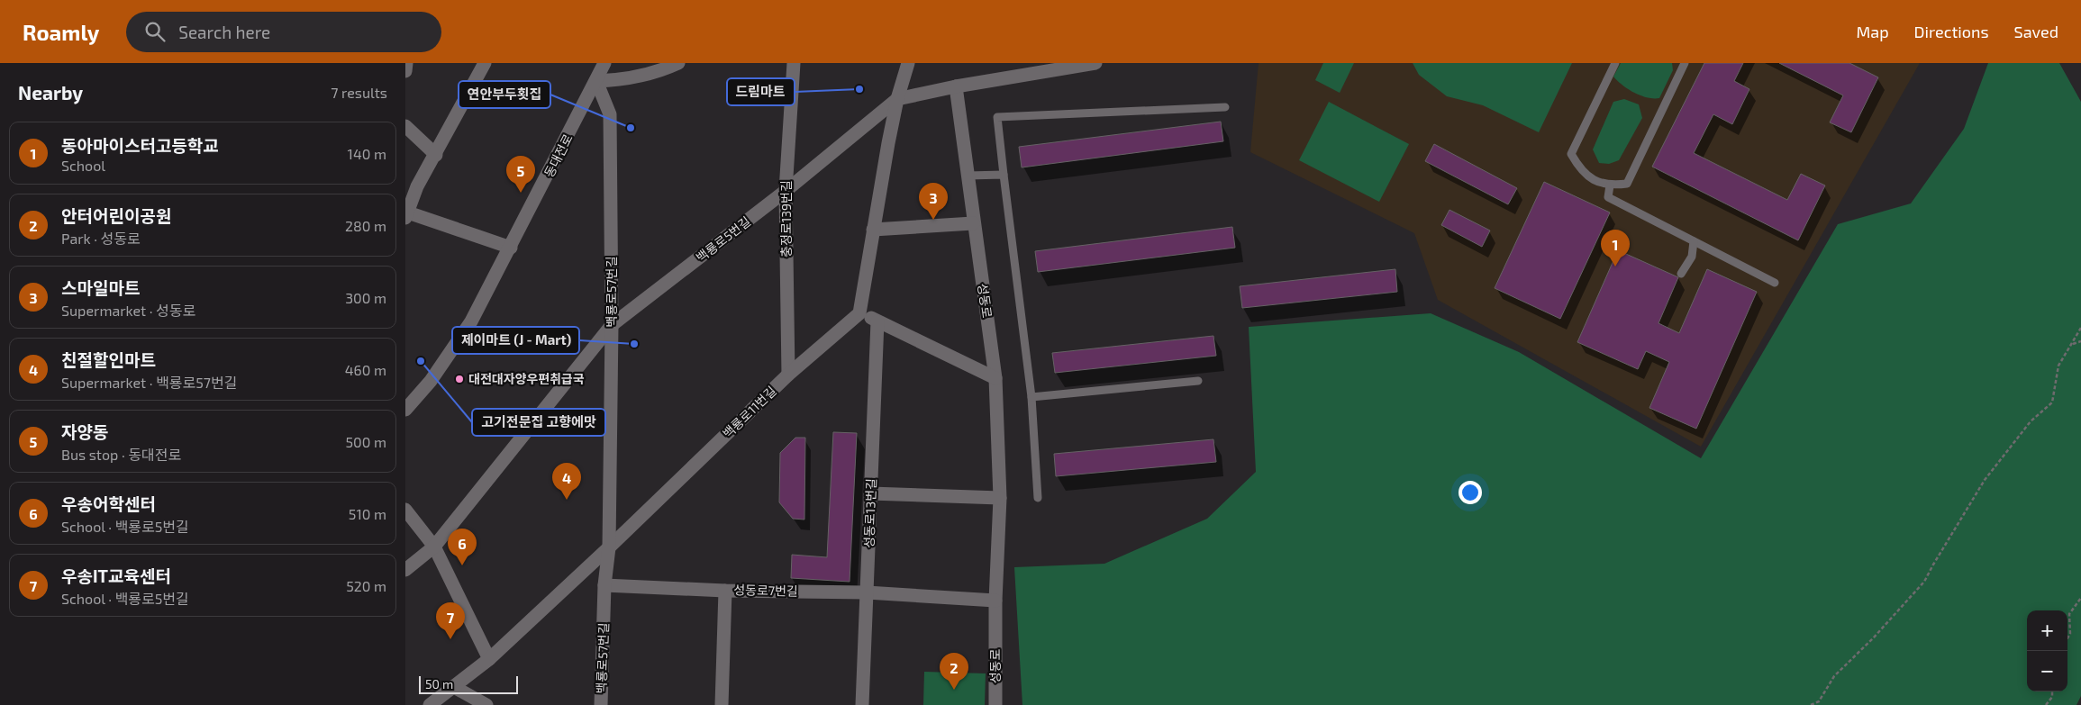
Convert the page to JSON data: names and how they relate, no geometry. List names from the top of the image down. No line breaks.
{"streets":{"street":["동대전로","충정로139번길","백룡로5번길","백룡로57번길","성동로","백룡로11번길","성동로13번길","성동로7번길"]},"crossings":[["동대전로","백룡로57번길"],["충정로139번길","백룡로5번길"],["충정로139번길","백룡로11번길"],["백룡로5번길","백룡로57번길"],["백룡로5번길","성동로"],["백룡로57번길","백룡로11번길"],["성동로13번길","성동로7번길"]],"places":["드림마트","연안부두횟집","제이마트 (J - Mart)","고기전문집 고향에맛","대전대자양우편취급국"],"scale_bar":"50 m","page":{"header":"Roamly","search":"Search here","nav":["Map","Directions","Saved"],"heading":["Nearby","7 results"],"list":[{"mark":"1","name":"동아마이스터고등학교","note":"School","value":"140 m"},{"mark":"2","name":"안터어린이공원","note":"Park · 성동로","value":"280 m"},{"mark":"3","name":"스마일마트","note":"Supermarket · 성동로","value":"300 m"},{"mark":"4","name":"친절할인마트","note":"Supermarket · 백룡로57번길","value":"460 m"},{"mark":"5","name":"자양동","note":"Bus stop · 동대전로","value":"500 m"},{"mark":"6","name":"우송어학센터","note":"School · 백룡로5번길","value":"510 m"},{"mark":"7","name":"우송IT교육센터","note":"School · 백룡로5번길","value":"520 m"}],"pins":["5","3","1","4","6","7","2"],"map_buttons":["+","−"],"scale":"50 m"}}
